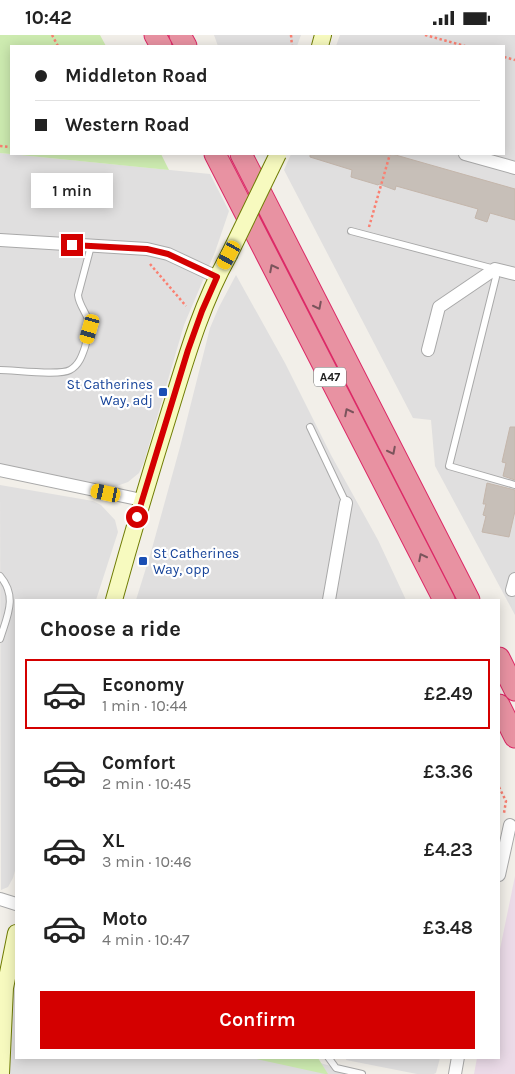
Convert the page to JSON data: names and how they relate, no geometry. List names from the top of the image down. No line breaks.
{"streets":{"highway":["A47"]},"places":{"transit":["St Catherines Way, adj","St Catherines Way, opp"]},"page":{"status":"10:42","banner":["Middleton Road","Western Road"],"bubble":"1 min","heading":"Choose a ride","list":[{"name":"Economy","note":"1 min · 10:44","value":"£2.49"},{"name":"Comfort","note":"2 min · 10:45","value":"£3.36"},{"name":"XL","note":"3 min · 10:46","value":"£4.23"},{"name":"Moto","note":"4 min · 10:47","value":"£3.48"}],"buttons":"Confirm"}}
